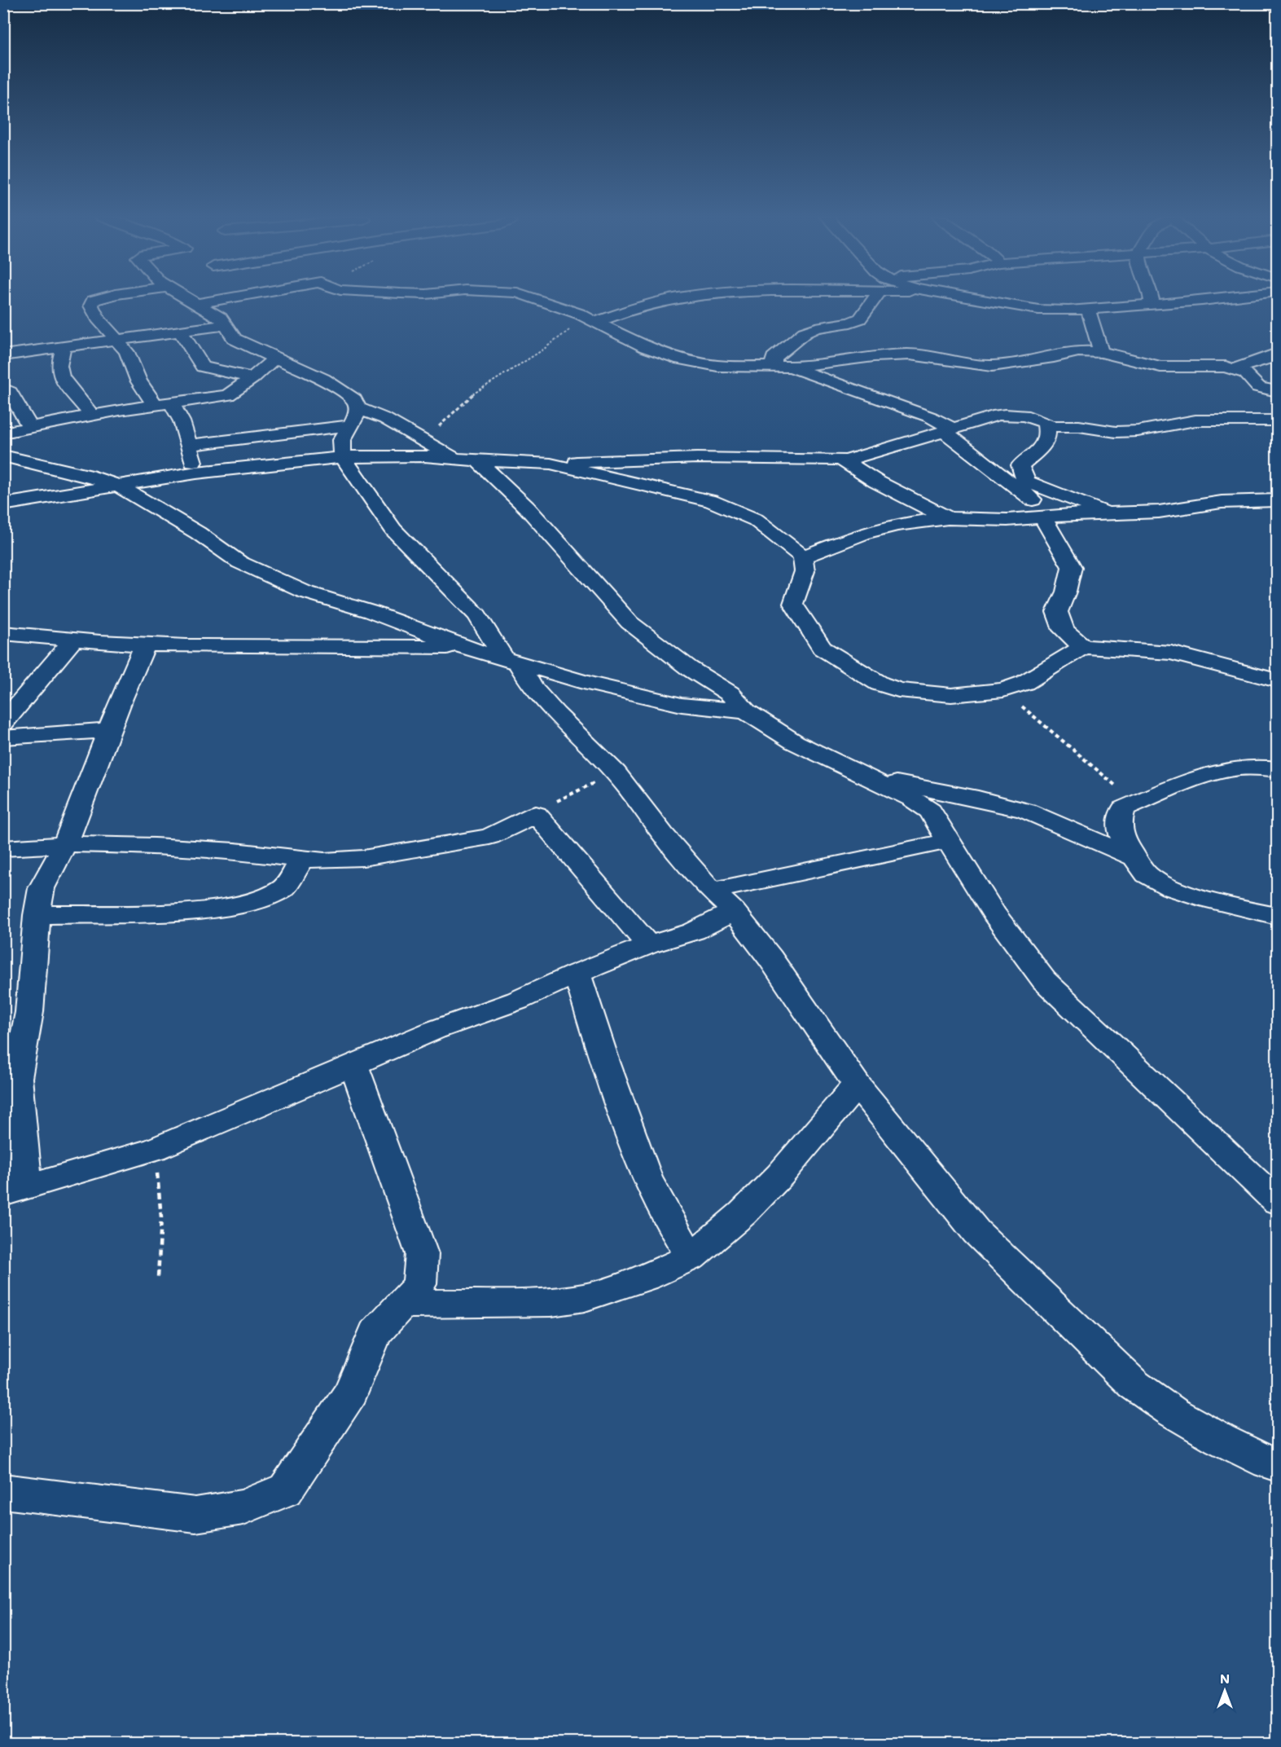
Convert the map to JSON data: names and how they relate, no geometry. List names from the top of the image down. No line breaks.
{"north":"top"}
